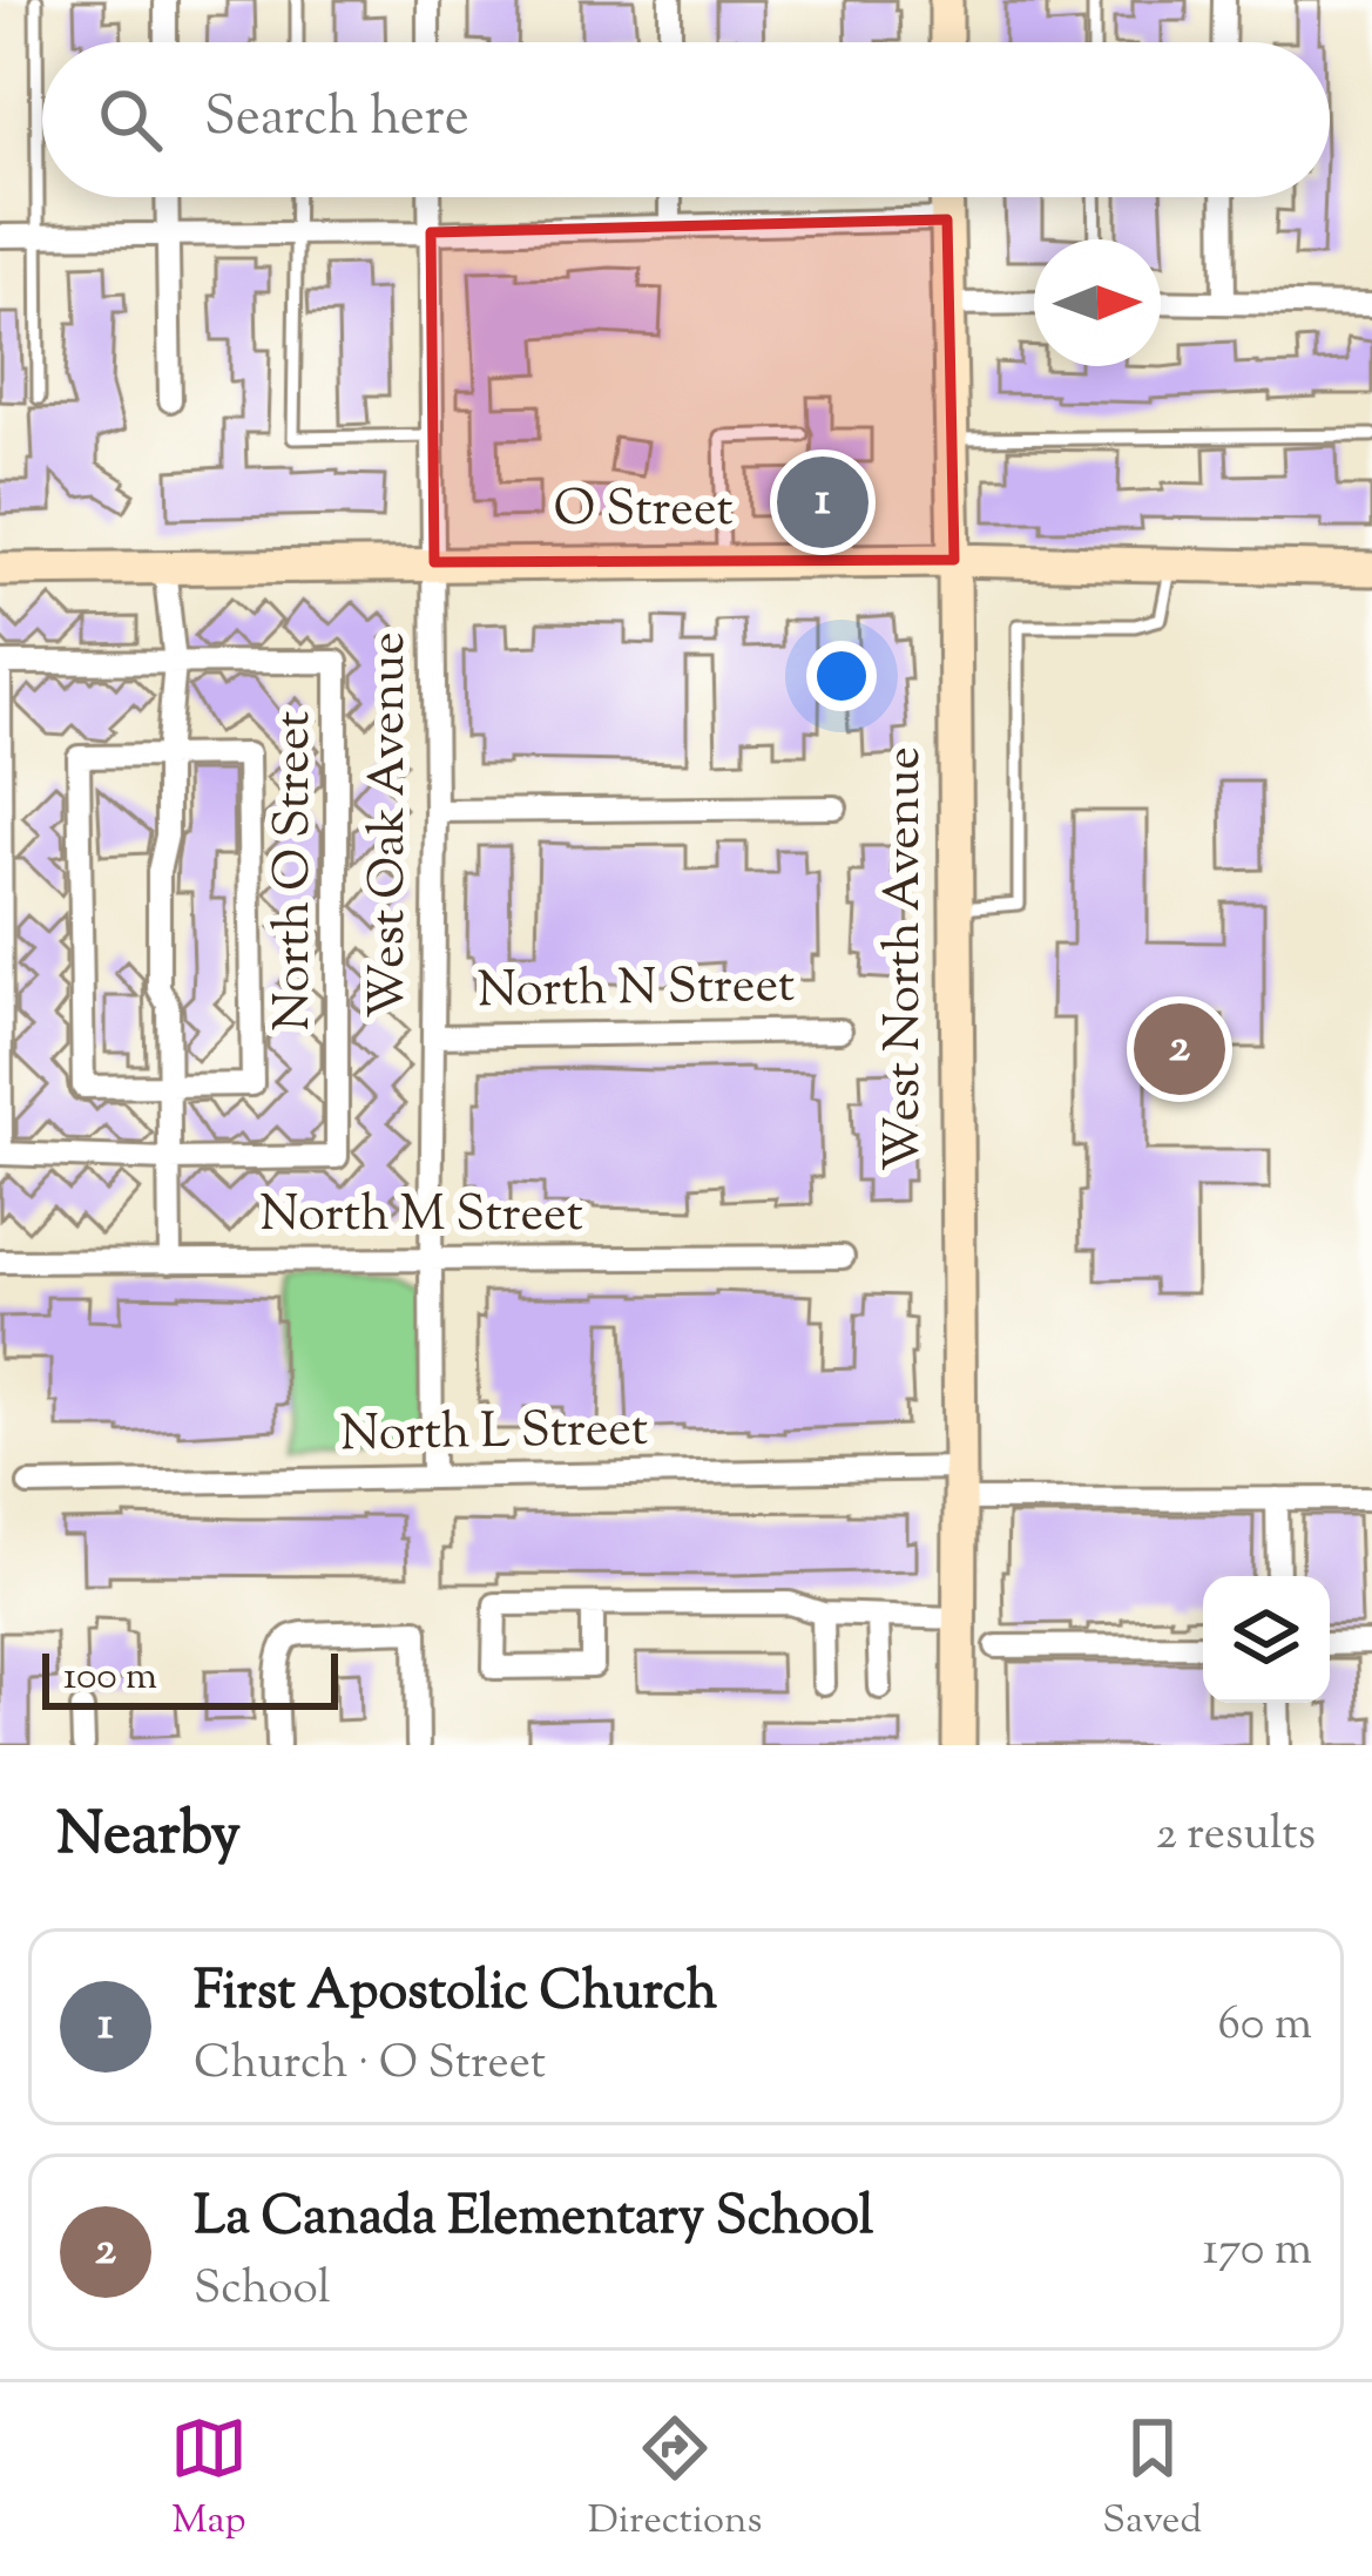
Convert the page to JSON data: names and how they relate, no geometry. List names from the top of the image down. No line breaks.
{"streets":{"street":["O Street","West Oak Avenue","North O Street","West North Avenue","North N Street","North M Street","North L Street"]},"crossings":[["O Street","West Oak Avenue"],["O Street","West North Avenue"],["West Oak Avenue","North N Street"],["West Oak Avenue","North M Street"],["West Oak Avenue","North L Street"],["West North Avenue","North L Street"]],"scale_bar":"100 m","north":"right","page":{"search":"Search here","pins":["1","2"],"scale":"100 m","heading":["Nearby","2 results"],"list":[{"mark":"1","name":"First Apostolic Church","note":"Church · O Street","value":"60 m"},{"mark":"2","name":"La Canada Elementary School","note":"School","value":"170 m"}],"nav":["Map","Directions","Saved"]}}
